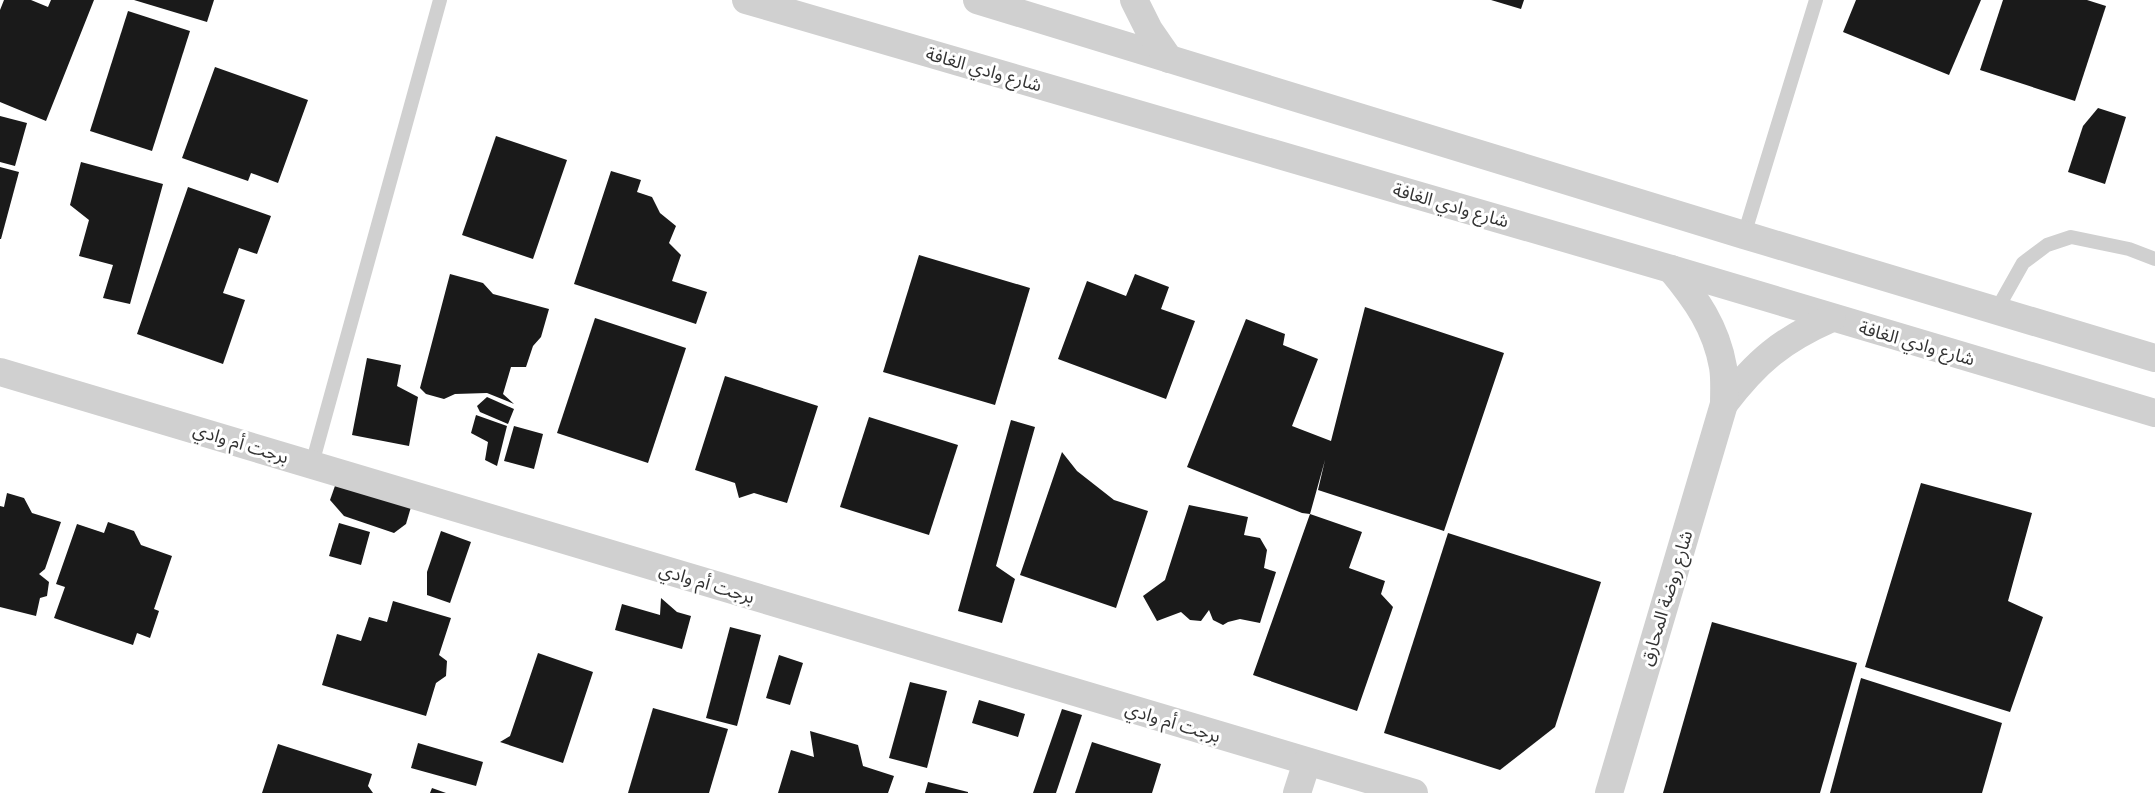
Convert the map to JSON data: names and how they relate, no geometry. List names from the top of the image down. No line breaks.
{"streets":{"street":["شارع وادي الغافة","برجت أم وادي","شارع روضة المحارق"]},"crossings":[["شارع وادي الغافة","شارع روضة المحارق"]]}
